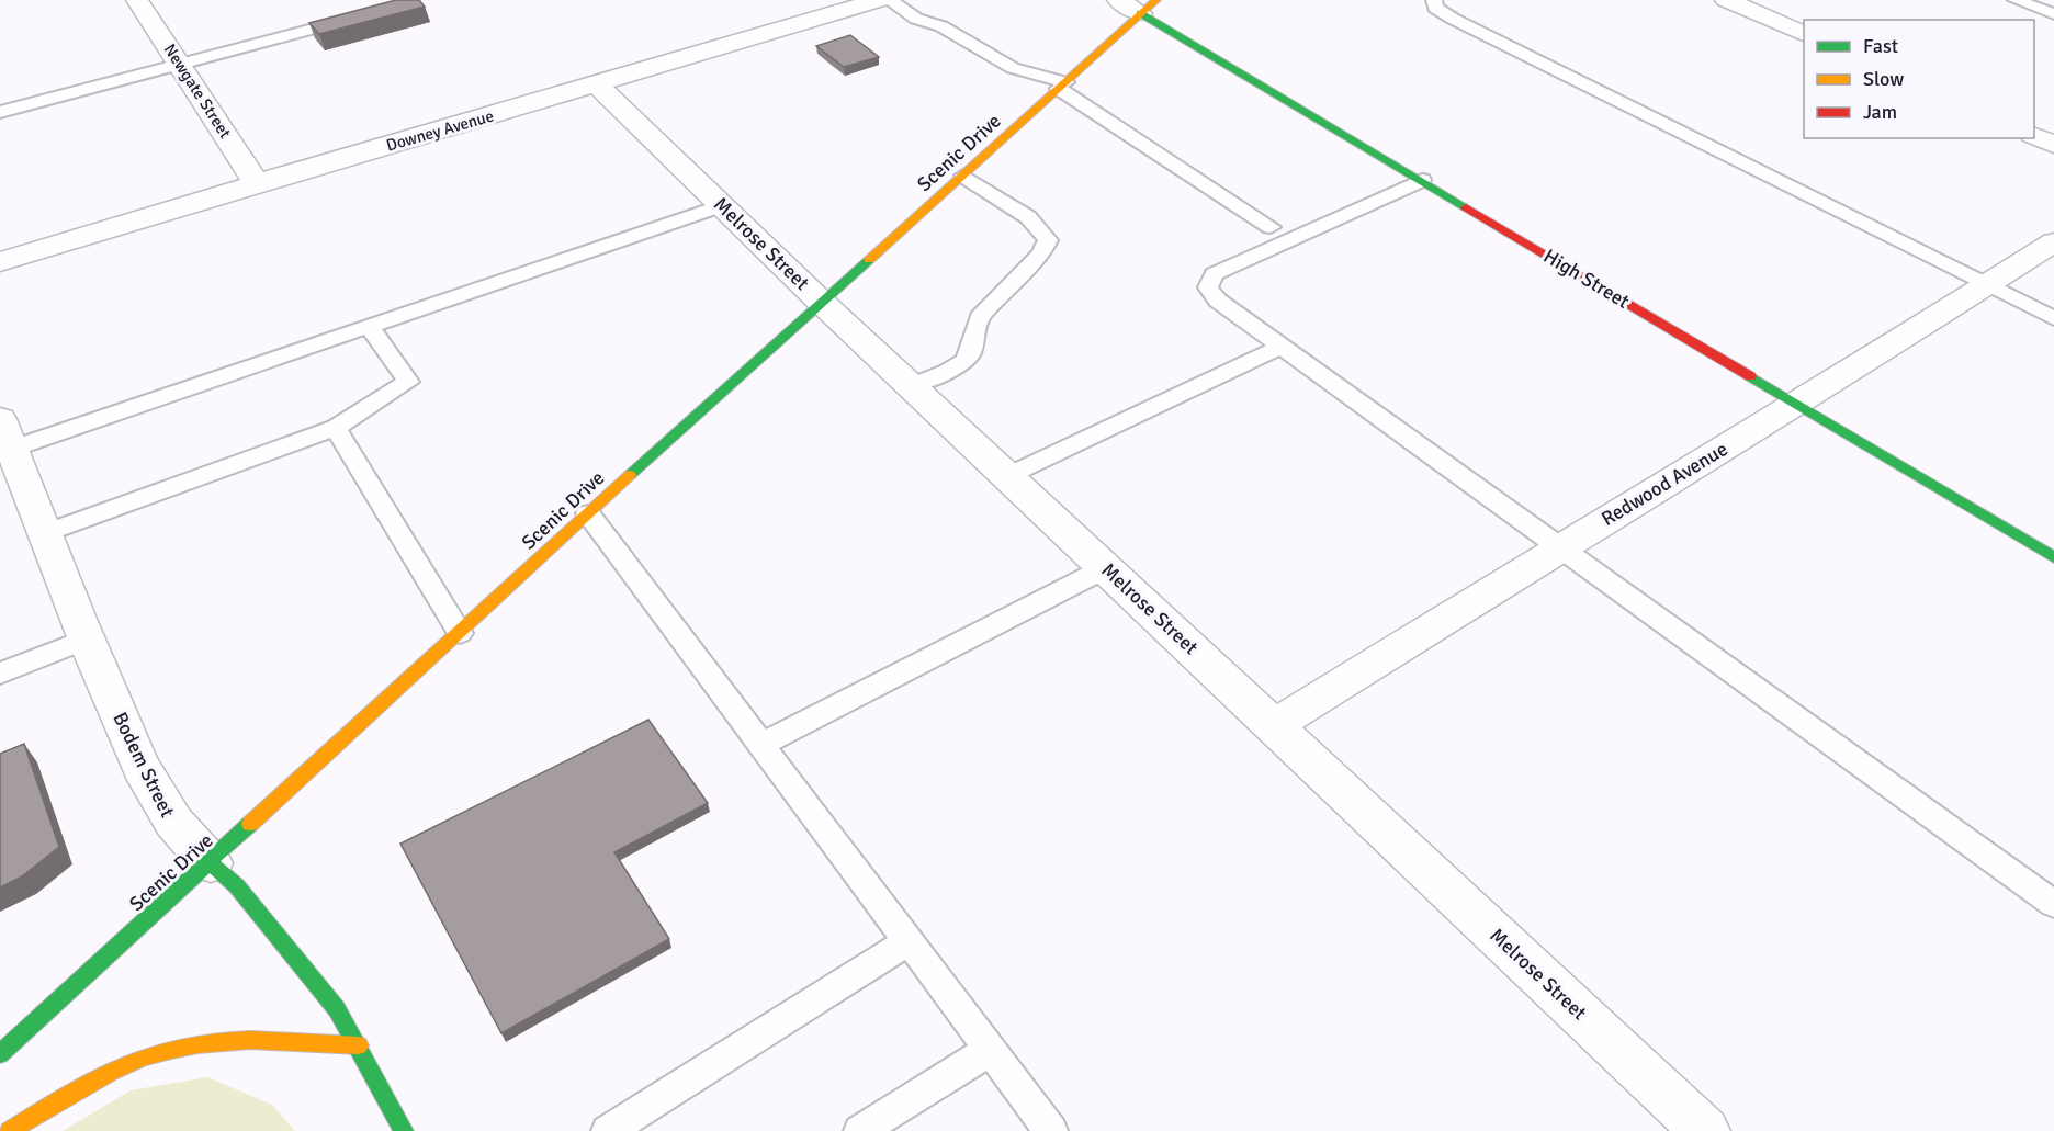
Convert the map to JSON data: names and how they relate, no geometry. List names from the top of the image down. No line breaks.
{"streets":{"main road":["Scenic Drive","High Street","Bodem Street"],"street":["Newgate Street","Downey Avenue","Melrose Street","Redwood Avenue"]},"crossings":[["Newgate Street","Downey Avenue"],["Downey Avenue","Melrose Street"],["Scenic Drive","Melrose Street"],["Scenic Drive","High Street"],["Scenic Drive","Bodem Street"],["Melrose Street","Redwood Avenue"],["High Street","Redwood Avenue"]],"legend":["Fast","Slow","Jam"]}
